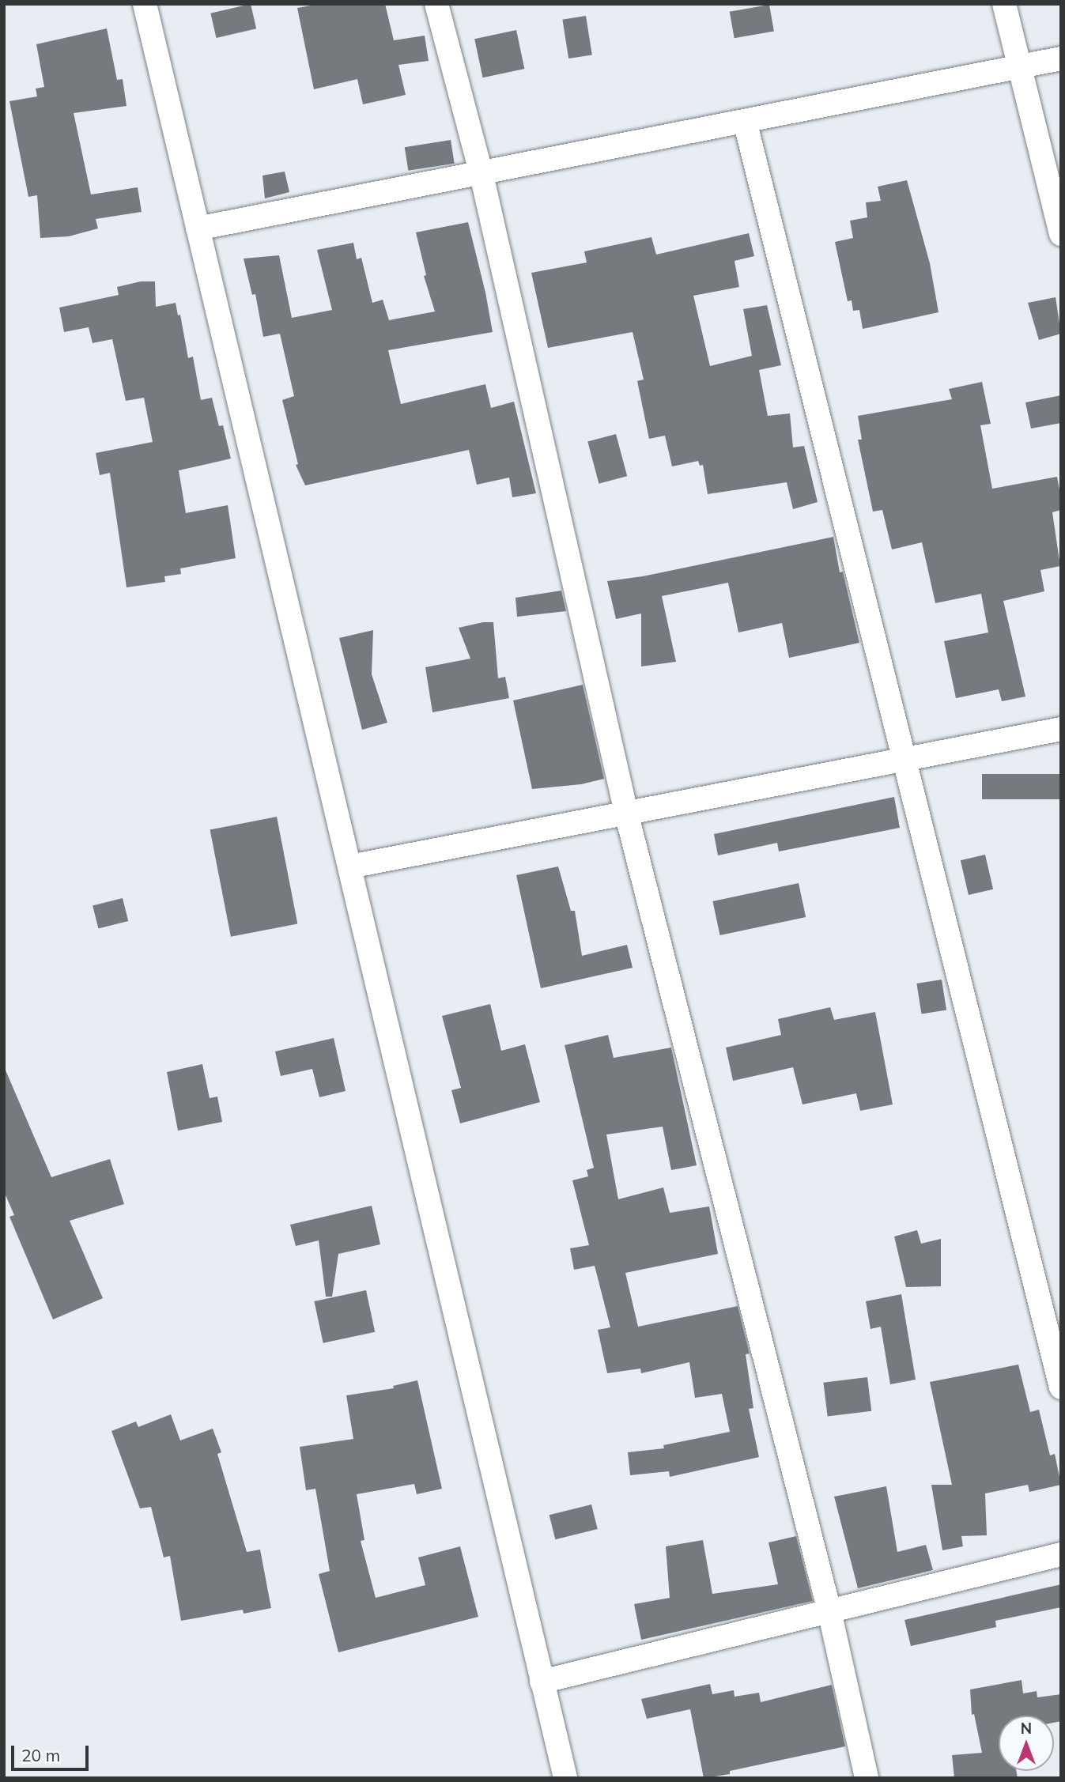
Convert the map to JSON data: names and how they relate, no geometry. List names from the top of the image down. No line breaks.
{"scale_bar":"20 m","north":"top"}
